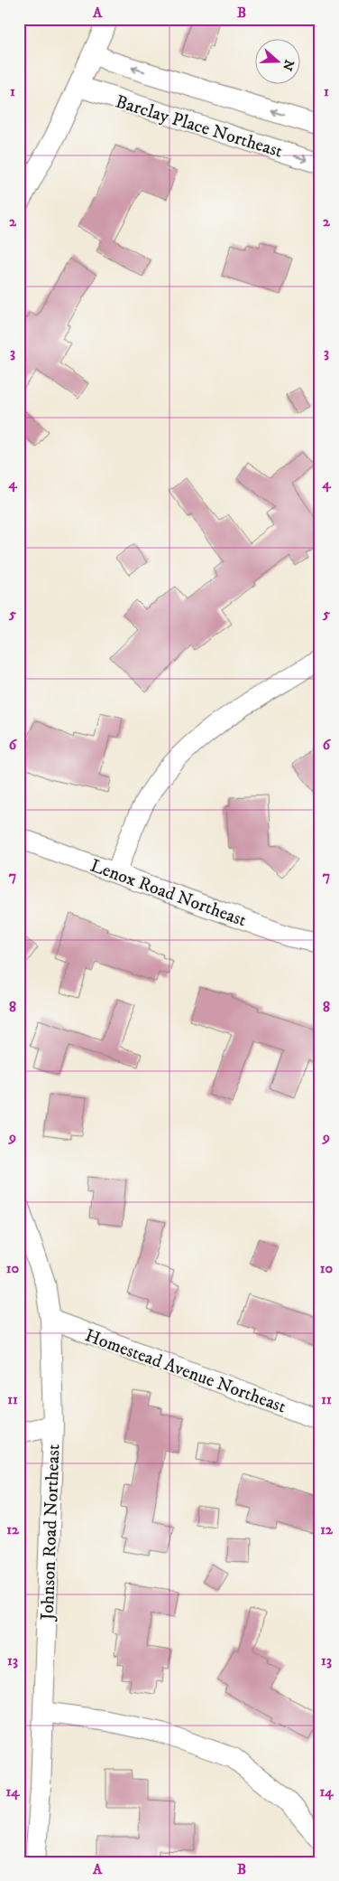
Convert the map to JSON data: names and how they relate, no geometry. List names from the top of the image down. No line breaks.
{"streets":{"street":["Barclay Place Northeast","Lenox Road Northeast","Homestead Avenue Northeast","Johnson Road Northeast"]},"crossings":[["Homestead Avenue Northeast","Johnson Road Northeast"]],"north":"right","grid":{"columns":["A","B"],"rows":["1","2","3","4","5","6","7","8","9","10","11","12","13","14"]}}
